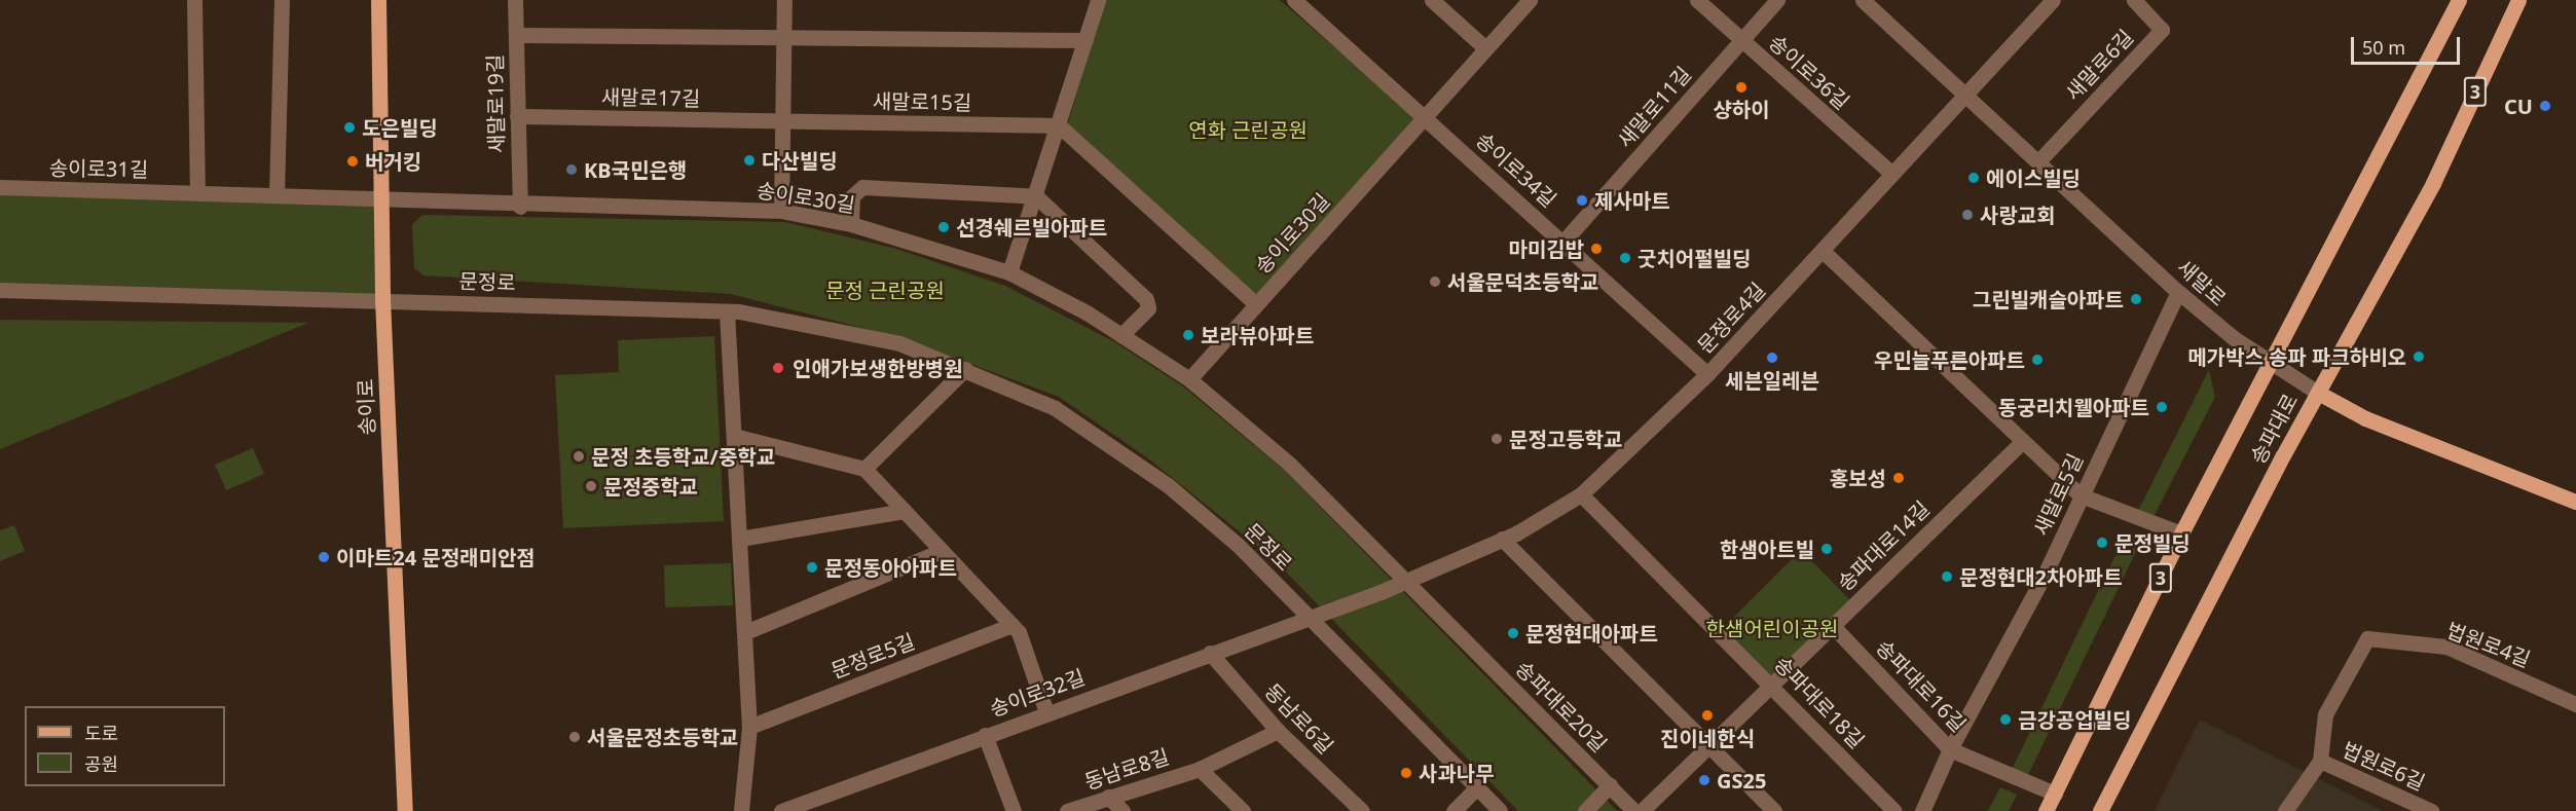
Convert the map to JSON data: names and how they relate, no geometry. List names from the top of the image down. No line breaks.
{"streets":{"main road":["3","새말로","송이로","송파대로"],"street":["새말로6길","송이로36길","새말로17길","새말로15길","새말로19길","새말로11길","송이로31길","송이로34길","송이로30길","문정로","문정로4길","새말로5길","송파대로14길","법원로4길","문정로5길","송파대로16길","송이로32길","송파대로18길","송파대로20길","동남로6길","법원로6길","동남로8길"]},"crossings":[["새말로6길","새말로"],["송이로36길","새말로11길"],["송이로36길","문정로4길"],["새말로17길","새말로15길"],["새말로17길","새말로19길"],["새말로19길","송이로30길"],["새말로11길","송이로34길"],["송이로31길","송이로30길"],["송이로31길","송이로"],["송이로34길","송이로30길"],["송이로34길","문정로4길"],["송이로30길","문정로4길"],["송이로30길","송이로"],["송이로30길","송파대로20길"],["문정로","문정로4길"],["문정로","송이로"],["문정로","송이로32길"],["새말로","문정로4길"],["새말로","송파대로"],["새말로","새말로5길"],["문정로4길","송이로32길"],["문정로4길","송파대로18길"],["문정로4길","송파대로20길"],["송파대로","송파대로16길"],["새말로5길","송파대로16길"],["송파대로14길","송파대로16길"],["송파대로14길","송파대로18길"],["법원로4길","법원로6길"],["송이로32길","동남로6길"],["동남로6길","동남로8길"]],"parks":["연화 근린공원","문정 근린공원","한샘어린이공원"],"places":["샹하이","CU","도은빌딩","다산빌딩","버거킹","KB국민은행","에이스빌딩","제사마트","사랑교회","선경쉐르빌아파트","마미김밥","굿치어펄빌딩","서울문덕초등학교","그린빌캐슬아파트","보라뷰아파트","메가박스 송파 파크하비오","세븐일레븐","우민늘푸른아파트","인애가보생한방병원","동궁리치웰아파트","문정고등학교","문정 초등학교/중학교","홍보성","문정중학교","문정빌딩","한샘아트빌","이마트24 문정래미안점","문정동아아파트","문정현대2차아파트","문정현대아파트","진이네한식","금강공업빌딩","서울문정초등학교","사과나무","GS25"],"legend":["도로","공원"],"scale_bar":"50 m"}
